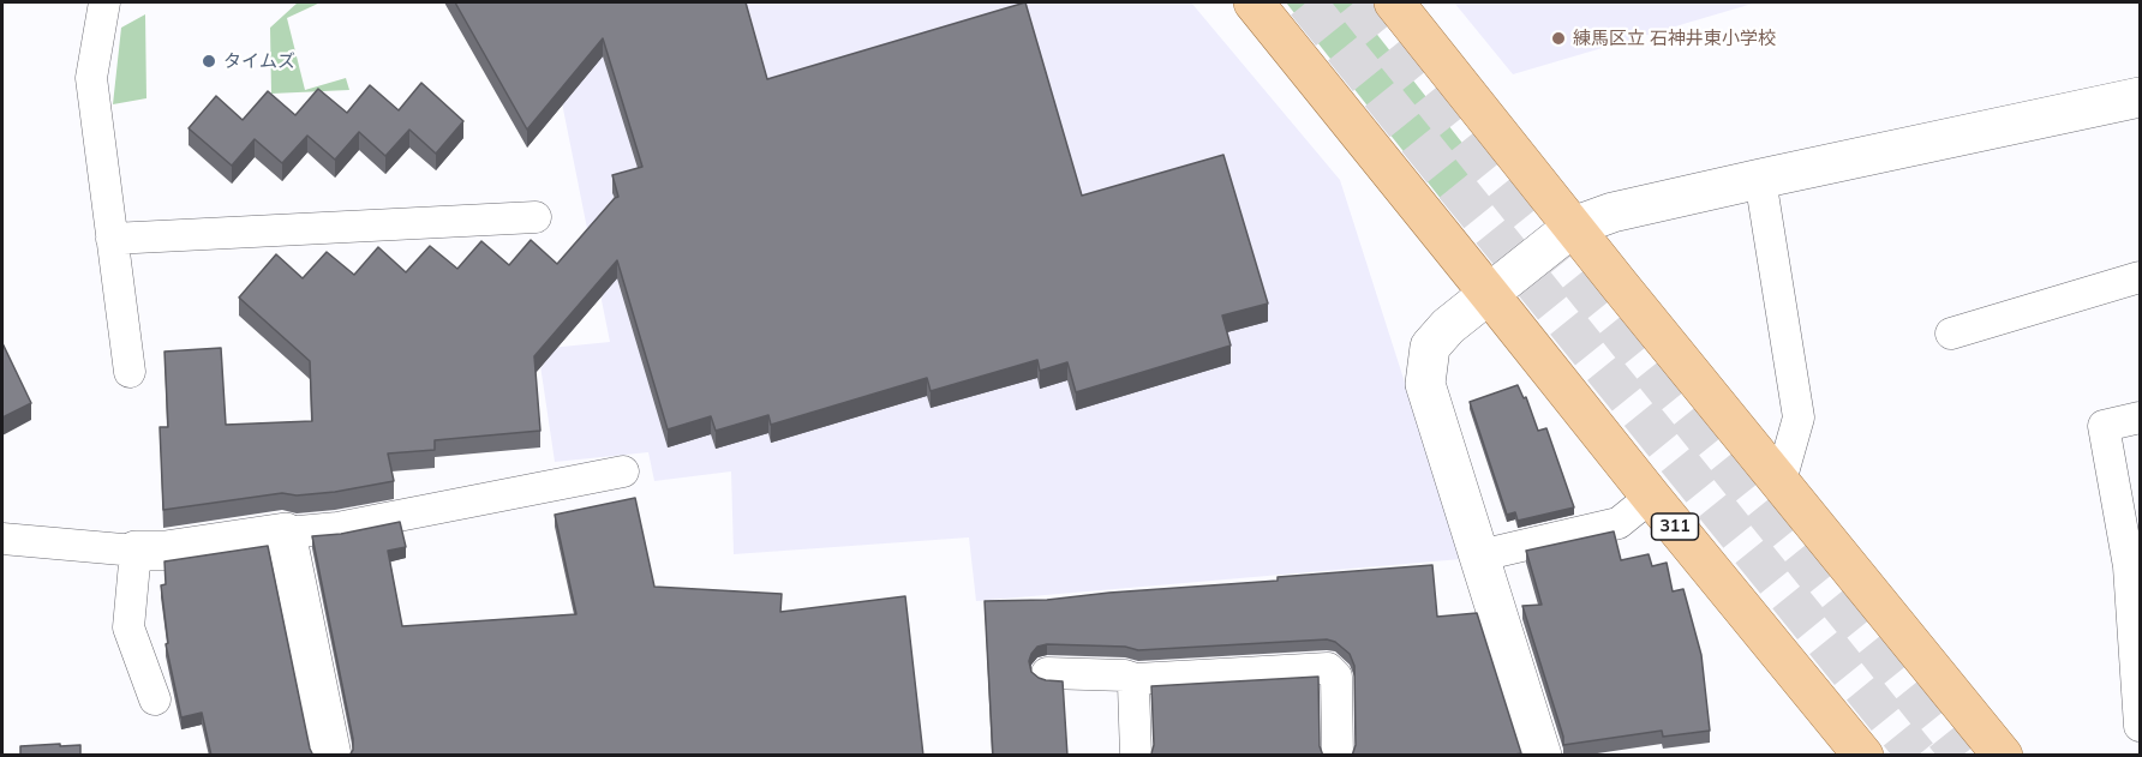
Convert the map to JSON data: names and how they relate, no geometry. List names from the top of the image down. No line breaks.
{"streets":{"main road":["311"]},"places":["練馬区立 石神井東小学校","タイムズ"]}
